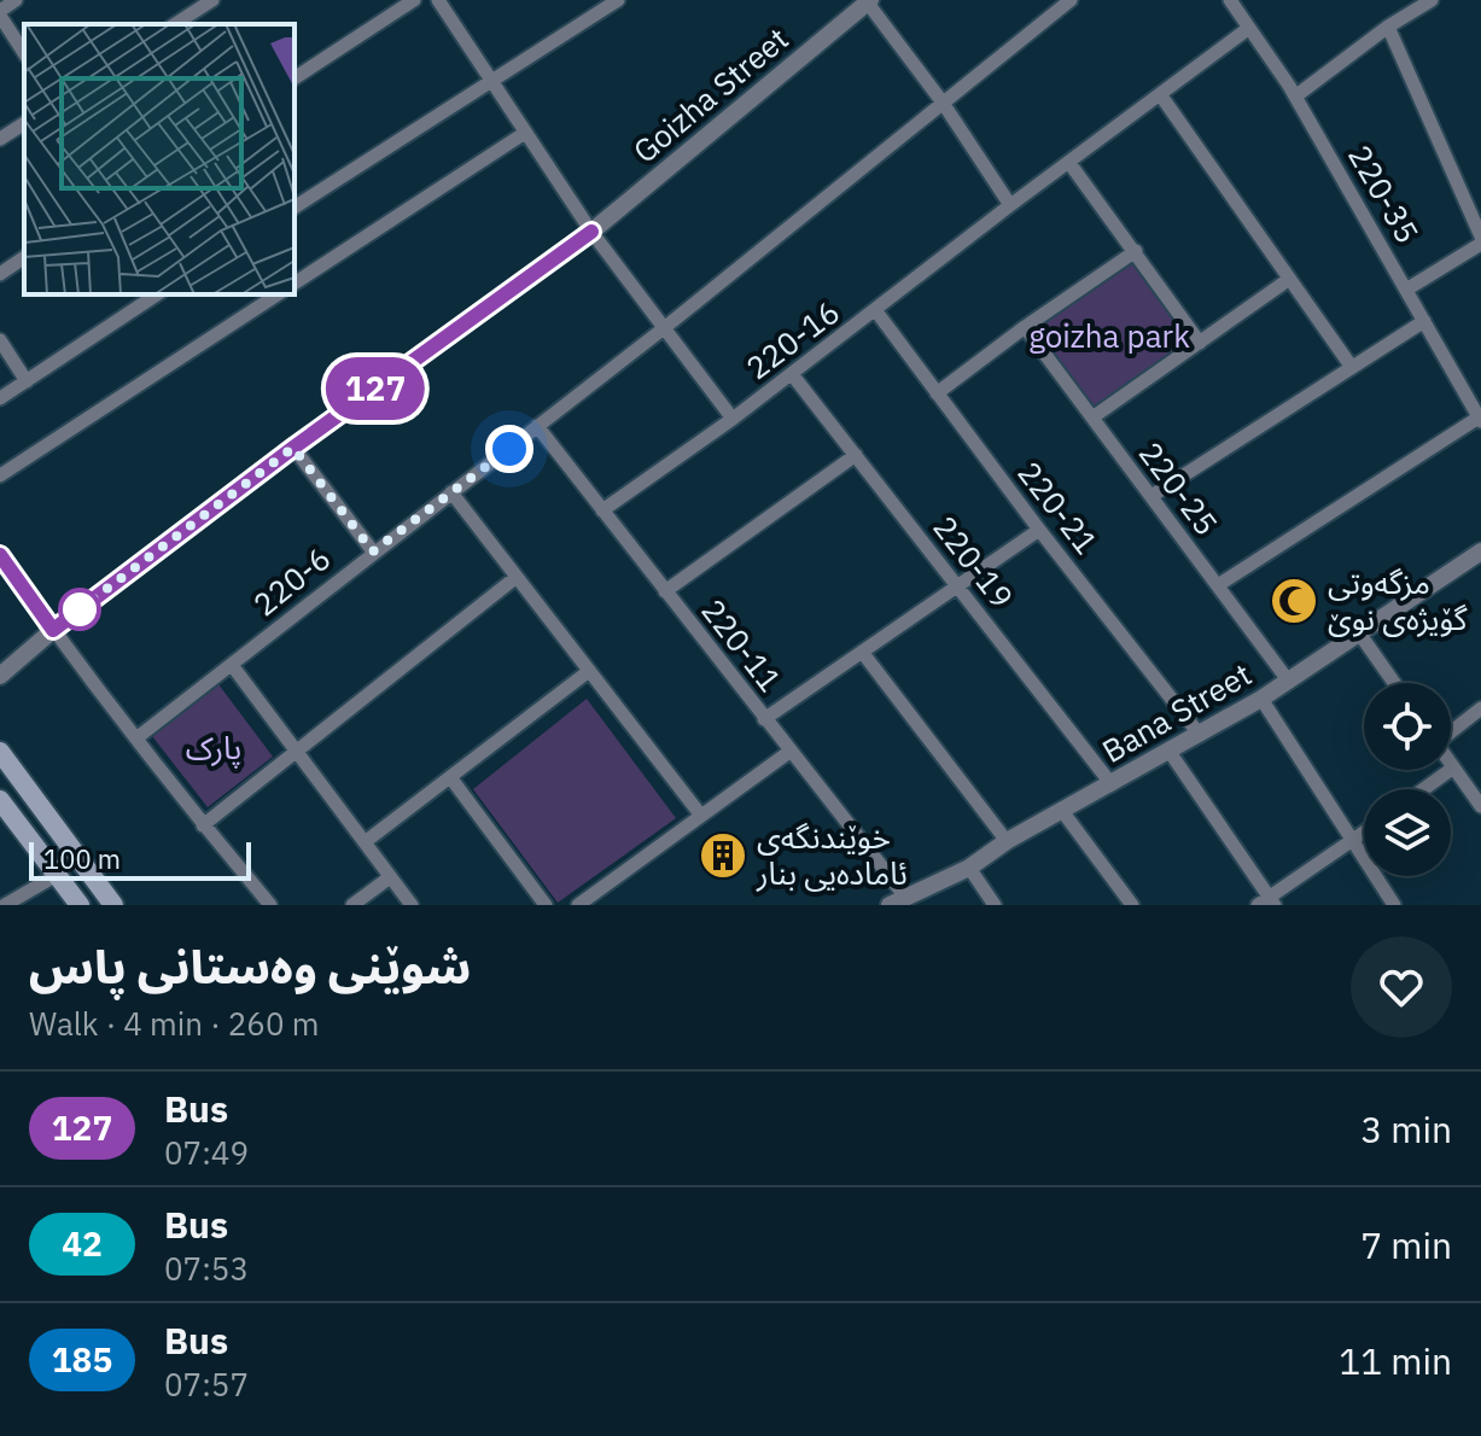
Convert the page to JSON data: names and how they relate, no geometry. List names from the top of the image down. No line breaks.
{"streets":{"street":["Goizha Street","220-35","220-16","220-25","220-21","220-19","220-6","220-11","Bana Street"]},"crossings":[["220-35","220-16"],["220-16","220-21"],["220-16","220-19"],["220-16","220-11"],["220-25","Bana Street"],["220-21","Bana Street"],["220-19","Bana Street"],["220-6","220-11"],["220-11","Bana Street"]],"parks":["goizha park","پارک"],"places":{"mosque":["مزگەوتی گۆیژەی نوێ"],"building":["خوێندنگەی ئامادەیی بنار"]},"lines":["bus line 127"],"scale_bar":"100 m","page":{"on_map":"127","scale":"100 m","heading":["شوێنی وەستانی پاس","Walk · 4 min · 260 m"],"list":[{"mark":"127","name":"Bus","note":"07:49","value":"3 min"},{"mark":"42","name":"Bus","note":"07:53","value":"7 min"},{"mark":"185","name":"Bus","note":"07:57","value":"11 min"}]}}
